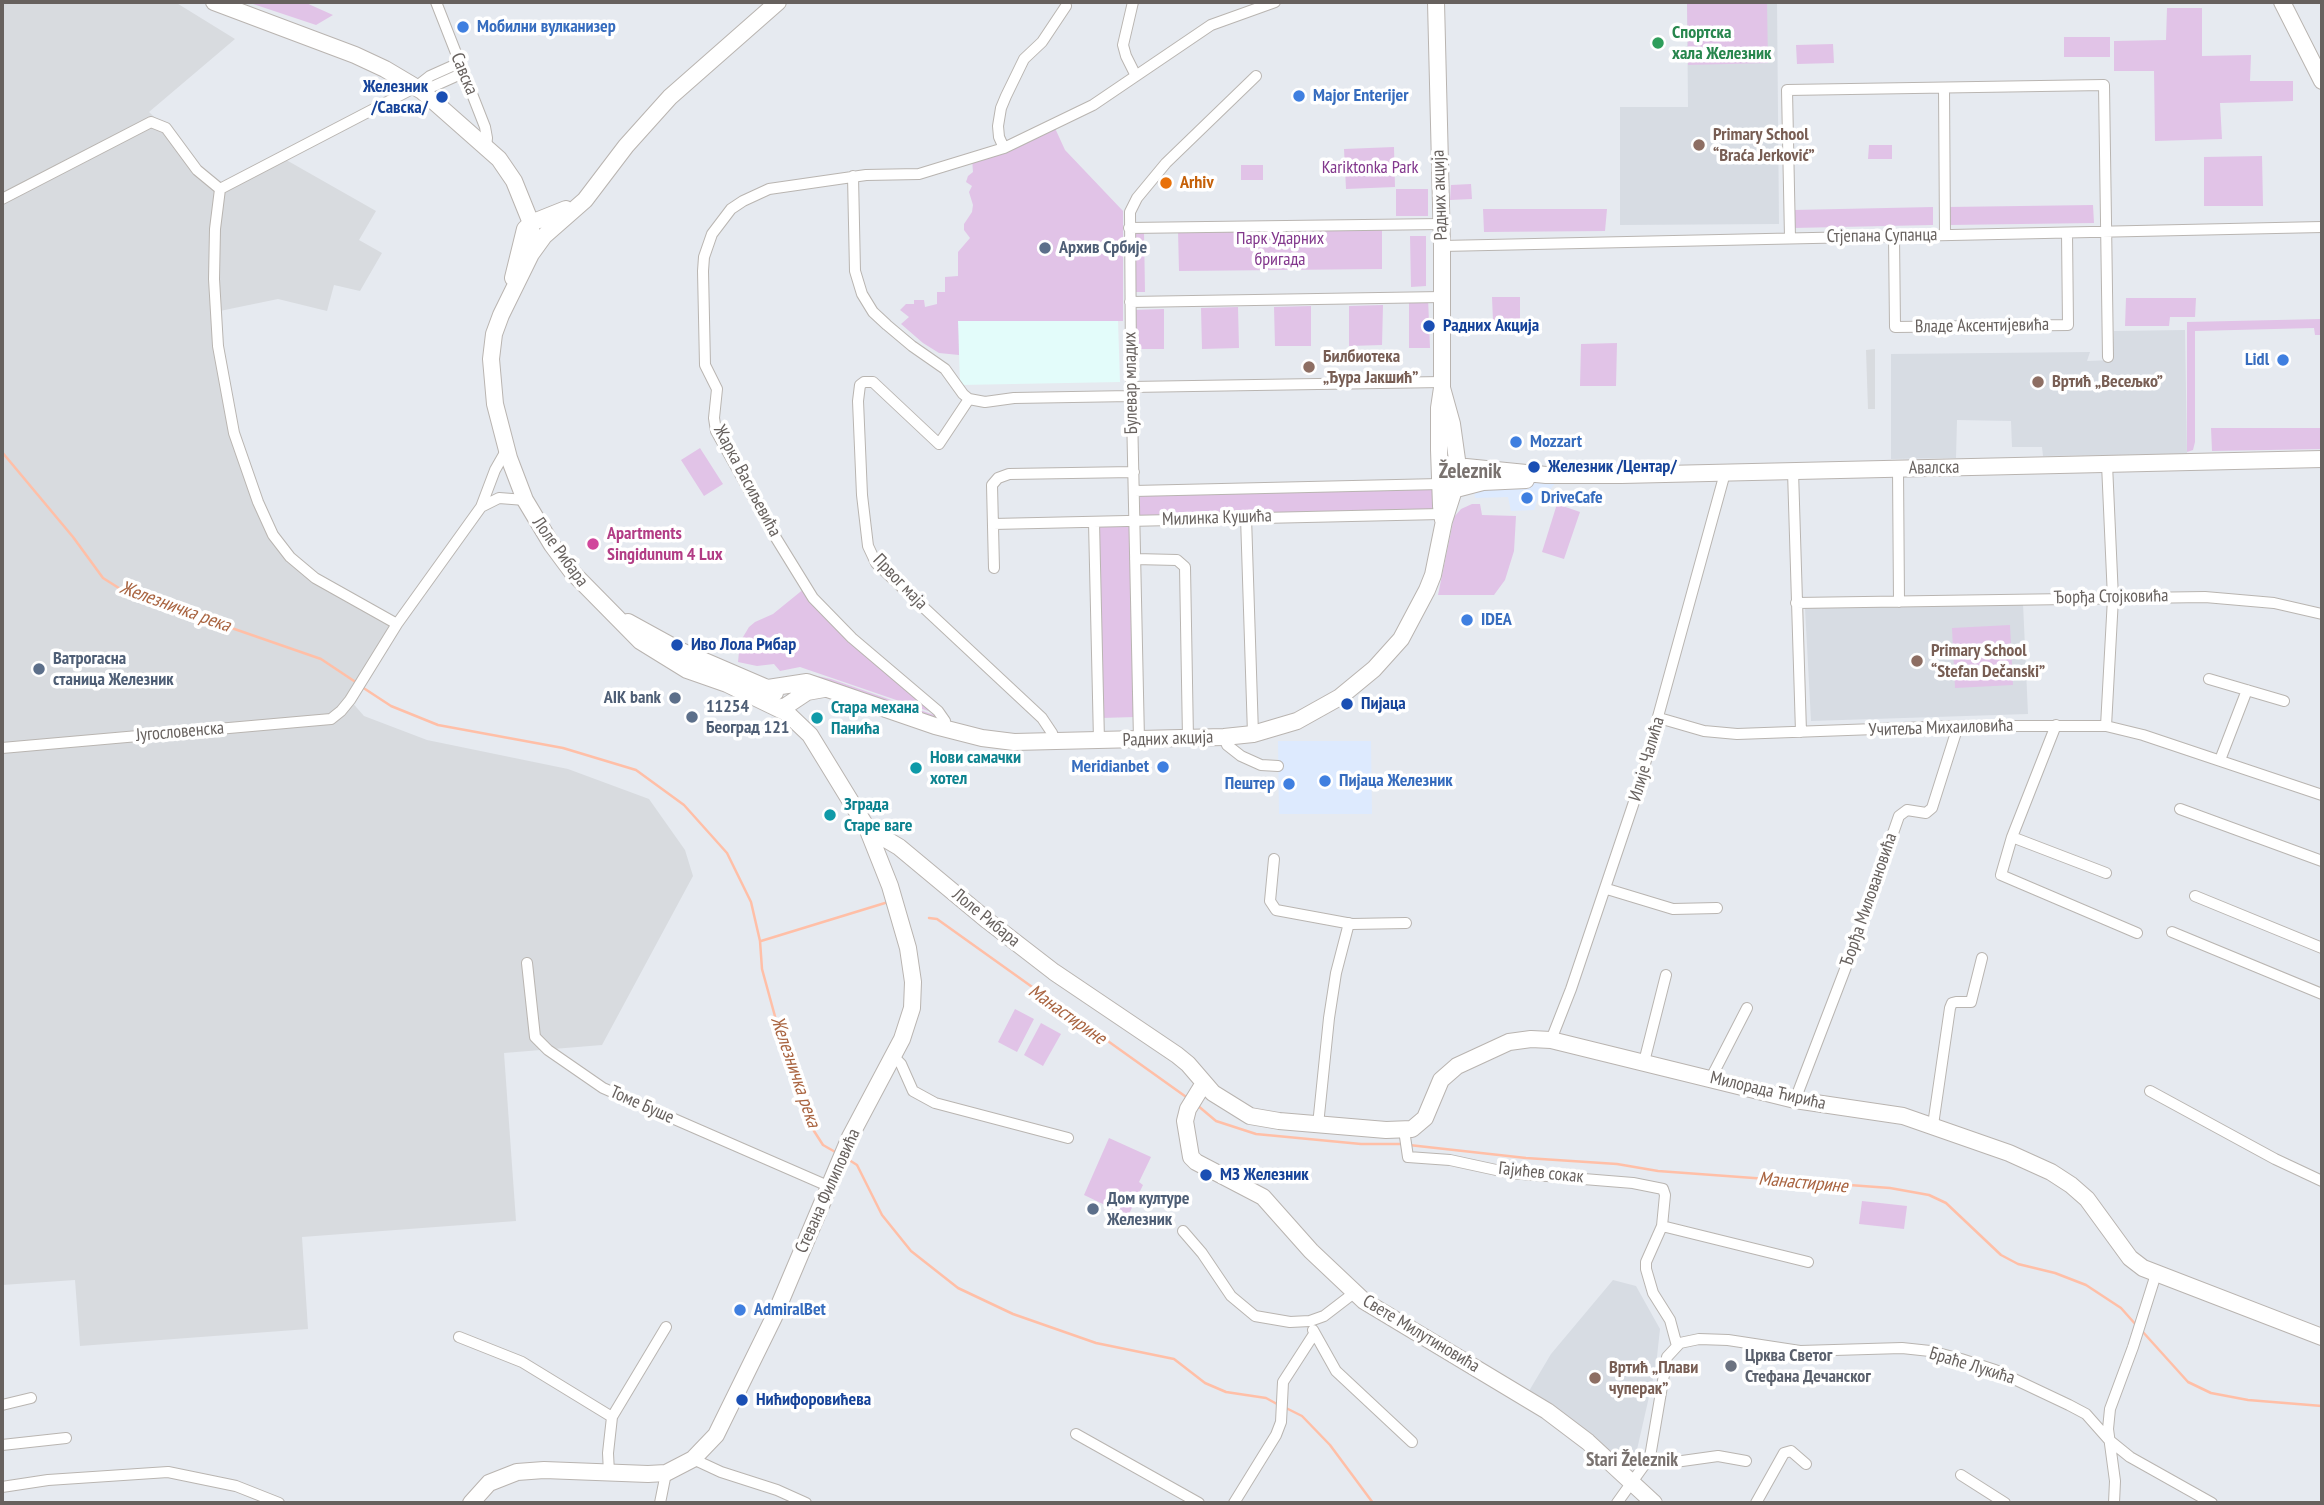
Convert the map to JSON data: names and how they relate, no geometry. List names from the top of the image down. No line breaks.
{"streets":{"main road":["Савска","Радних акција","Авалска","Лоле Рибара","Милорада Ћирића","Стевана Филиповића","Свете Милутиновића"],"street":["Стјепана Супанца","Владе Аксентијевића","Булевар младих","Жарка Васиљевића","Милинка Кушића","Првог маја","Ђорђа Стојковића","Учитеља Михаиловића","Југословенска","Илије Чалића","Ђорђа Миловановића","Томе Буше","Гајићев сокак","Браће Лукића"]},"crossings":[["Савска","Лоле Рибара"],["Радних акција","Стјепана Супанца"],["Радних акција","Булевар младих"],["Радних акција","Авалска"],["Радних акција","Жарка Васиљевића"],["Радних акција","Милинка Кушића"],["Радних акција","Лоле Рибара"],["Радних акција","Првог маја"],["Стјепана Супанца","Владе Аксентијевића"],["Булевар младих","Милинка Кушића"],["Авалска","Илије Чалића"],["Лоле Рибара","Стевана Филиповића"],["Лоле Рибара","Свете Милутиновића"],["Учитеља Михаиловића","Илије Чалића"],["Учитеља Михаиловића","Ђорђа Миловановића"],["Илије Чалића","Милорада Ћирића"],["Ђорђа Миловановића","Милорада Ћирића"],["Милорада Ћирића","Гајићев сокак"],["Томе Буше","Стевана Филиповића"],["Гајићев сокак","Браће Лукића"]],"districts":["Železnik","Stari Železnik"],"water":["Железничка река","Манастирине"],"parks":["Kariktonka Park","Парк Ударних бригада"],"places":["Мобилни вулканизер","Спортска хала Железник","Major Enterijer","Железник /Савска/","Primary School “Braća Jerković”","Arhiv","Архив Србије","Радних Акција","Lidl","Билбиотека „Ђура Јакшић”","Вртић „Весељко”","Mozzart","Железник /Центар/","DriveCafe","Apartments Singidunum 4 Lux","IDEA","Иво Лола Рибар","Primary School “Stefan Dečanski”","Ватрогасна станица Железник","AIK bank","Пијаца","11254 Београд 121","Стара механа Панића","Meridianbet","Нови самачки хотел","Пијаца Железник","Пештер","Зграда Старе ваге","МЗ Железник","Дом културе Железник","AdmiralBet","Црква Светог Стефана Дечанског","Вртић „Плави чуперак”","Нићифоровићева"]}
